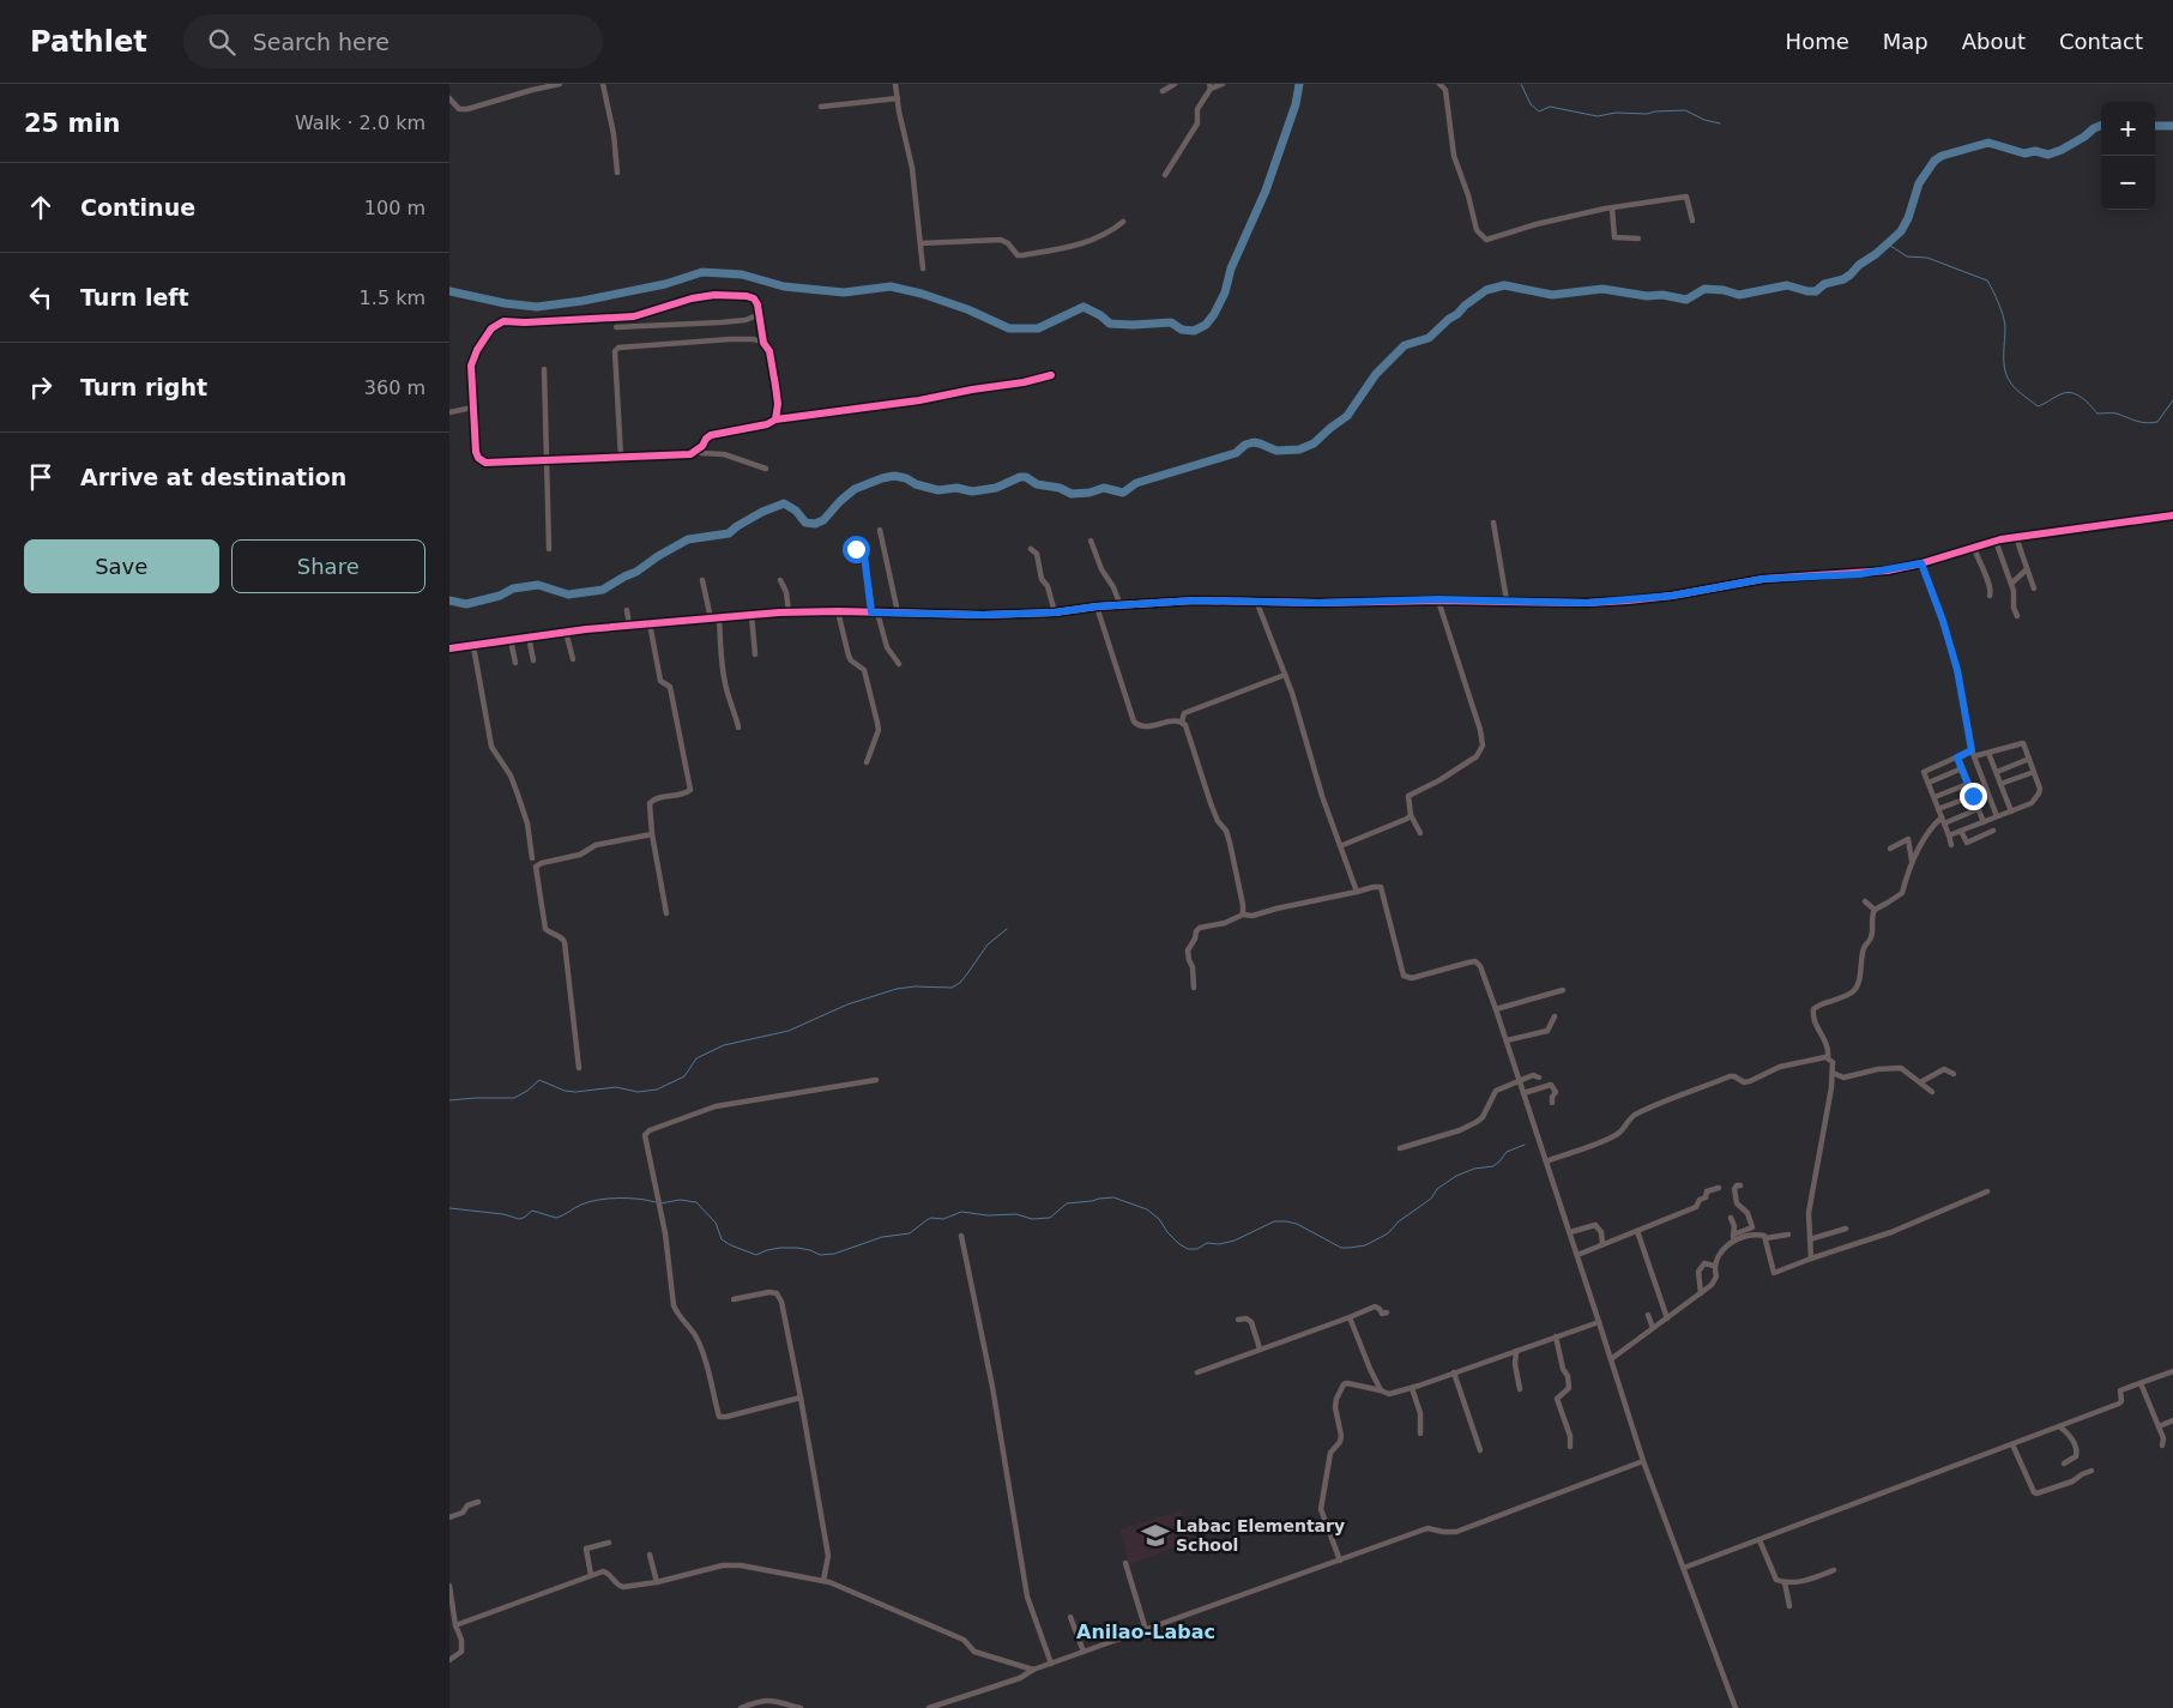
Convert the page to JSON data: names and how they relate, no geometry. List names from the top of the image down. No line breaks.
{"districts":["Anilao-Labac"],"places":{"school or university":["Labac Elementary School"]},"page":{"header":"Pathlet","search":"Search here","nav":["Home","Map","About","Contact"],"heading":["25 min","Walk · 2.0 km"],"map_buttons":["+","−"],"list":[["Continue","100 m"],["Turn left","1.5 km"],["Turn right","360 m"],"Arrive at destination"],"buttons":["Save","Share"]}}
